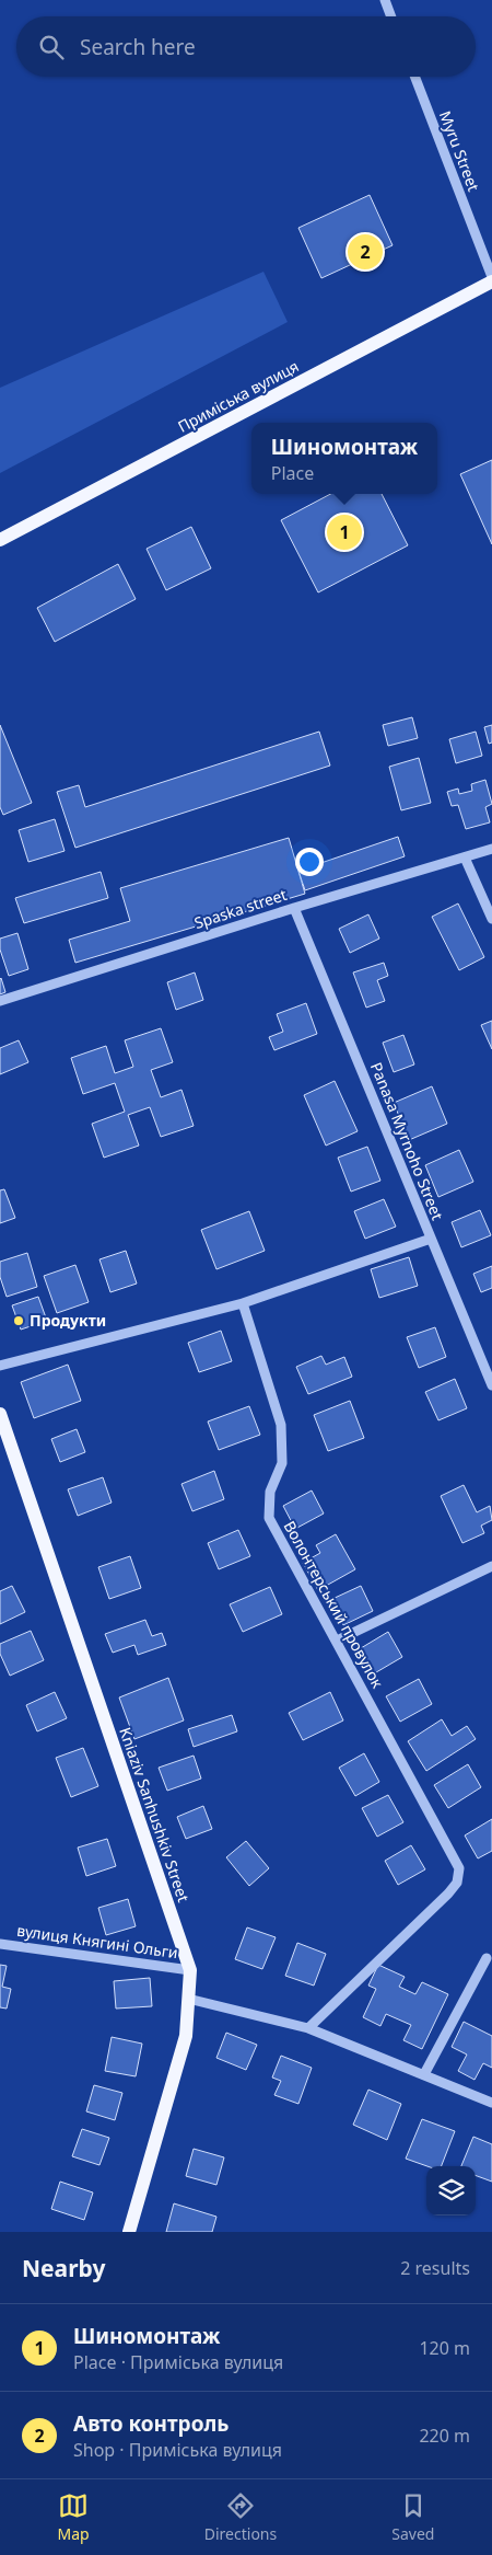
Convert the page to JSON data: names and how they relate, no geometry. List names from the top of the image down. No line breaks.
{"streets":{"main road":["Приміська вулиця","Kniaziv Sanhushkiv Street"],"street":["Myru Street","Spaska street","Panasa Myrnoho Street","Волонтерський провулок","вулиця Княгині Ольги"]},"crossings":[["Myru Street","Приміська вулиця"],["Spaska street","Panasa Myrnoho Street"],["Kniaziv Sanhushkiv Street","вулиця Княгині Ольги"]],"places":["Продукти"],"page":{"search":"Search here","pins":["2","1"],"popup":["Шиномонтаж","Place"],"heading":["Nearby","2 results"],"list":[{"mark":"1","name":"Шиномонтаж","note":"Place · Приміська вулиця","value":"120 m"},{"mark":"2","name":"Авто контроль","note":"Shop · Приміська вулиця","value":"220 m"}],"nav":["Map","Directions","Saved"]}}
